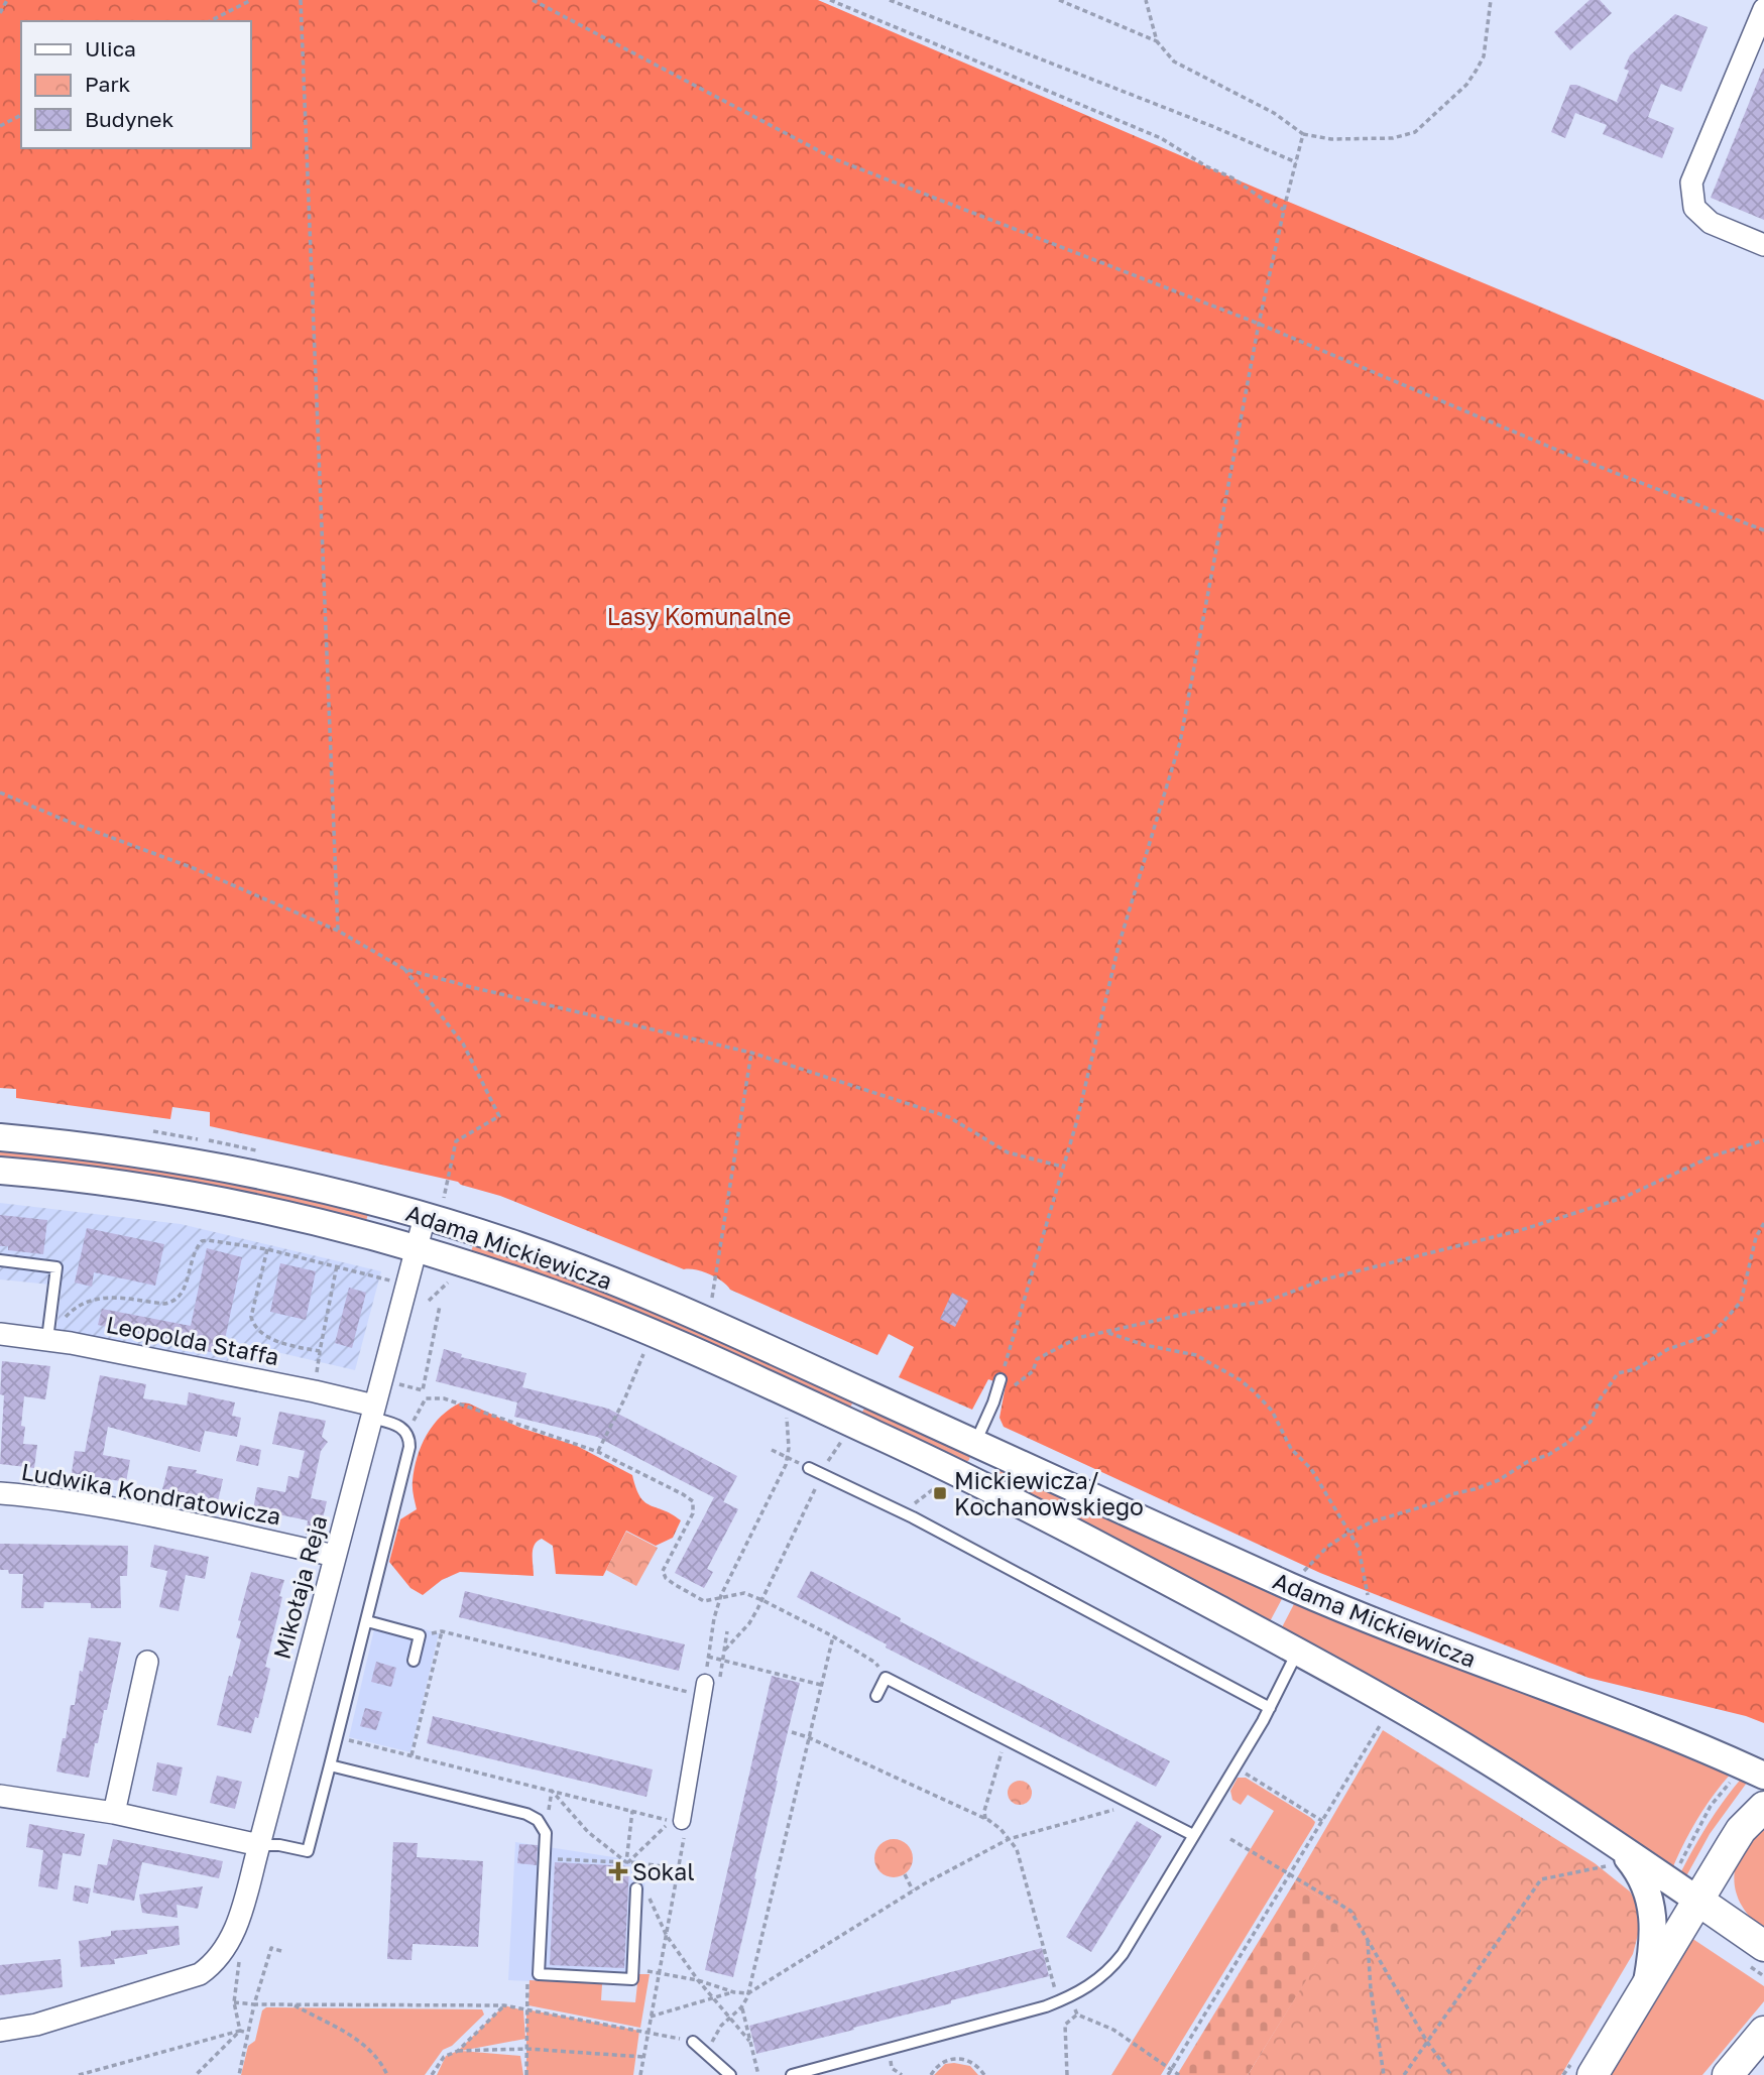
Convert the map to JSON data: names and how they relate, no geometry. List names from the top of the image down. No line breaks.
{"streets":{"street":["Adama Mickiewicza","Leopolda Staffa","Ludwika Kondratowicza","Mikołaja Reja"]},"crossings":[["Adama Mickiewicza","Mikołaja Reja"],["Leopolda Staffa","Mikołaja Reja"],["Ludwika Kondratowicza","Mikołaja Reja"]],"parks":["Lasy Komunalne"],"places":{"transit":["Mickiewicza/ Kochanowskiego"],"health":["Sokal"]},"legend":["Ulica","Park","Budynek"]}
